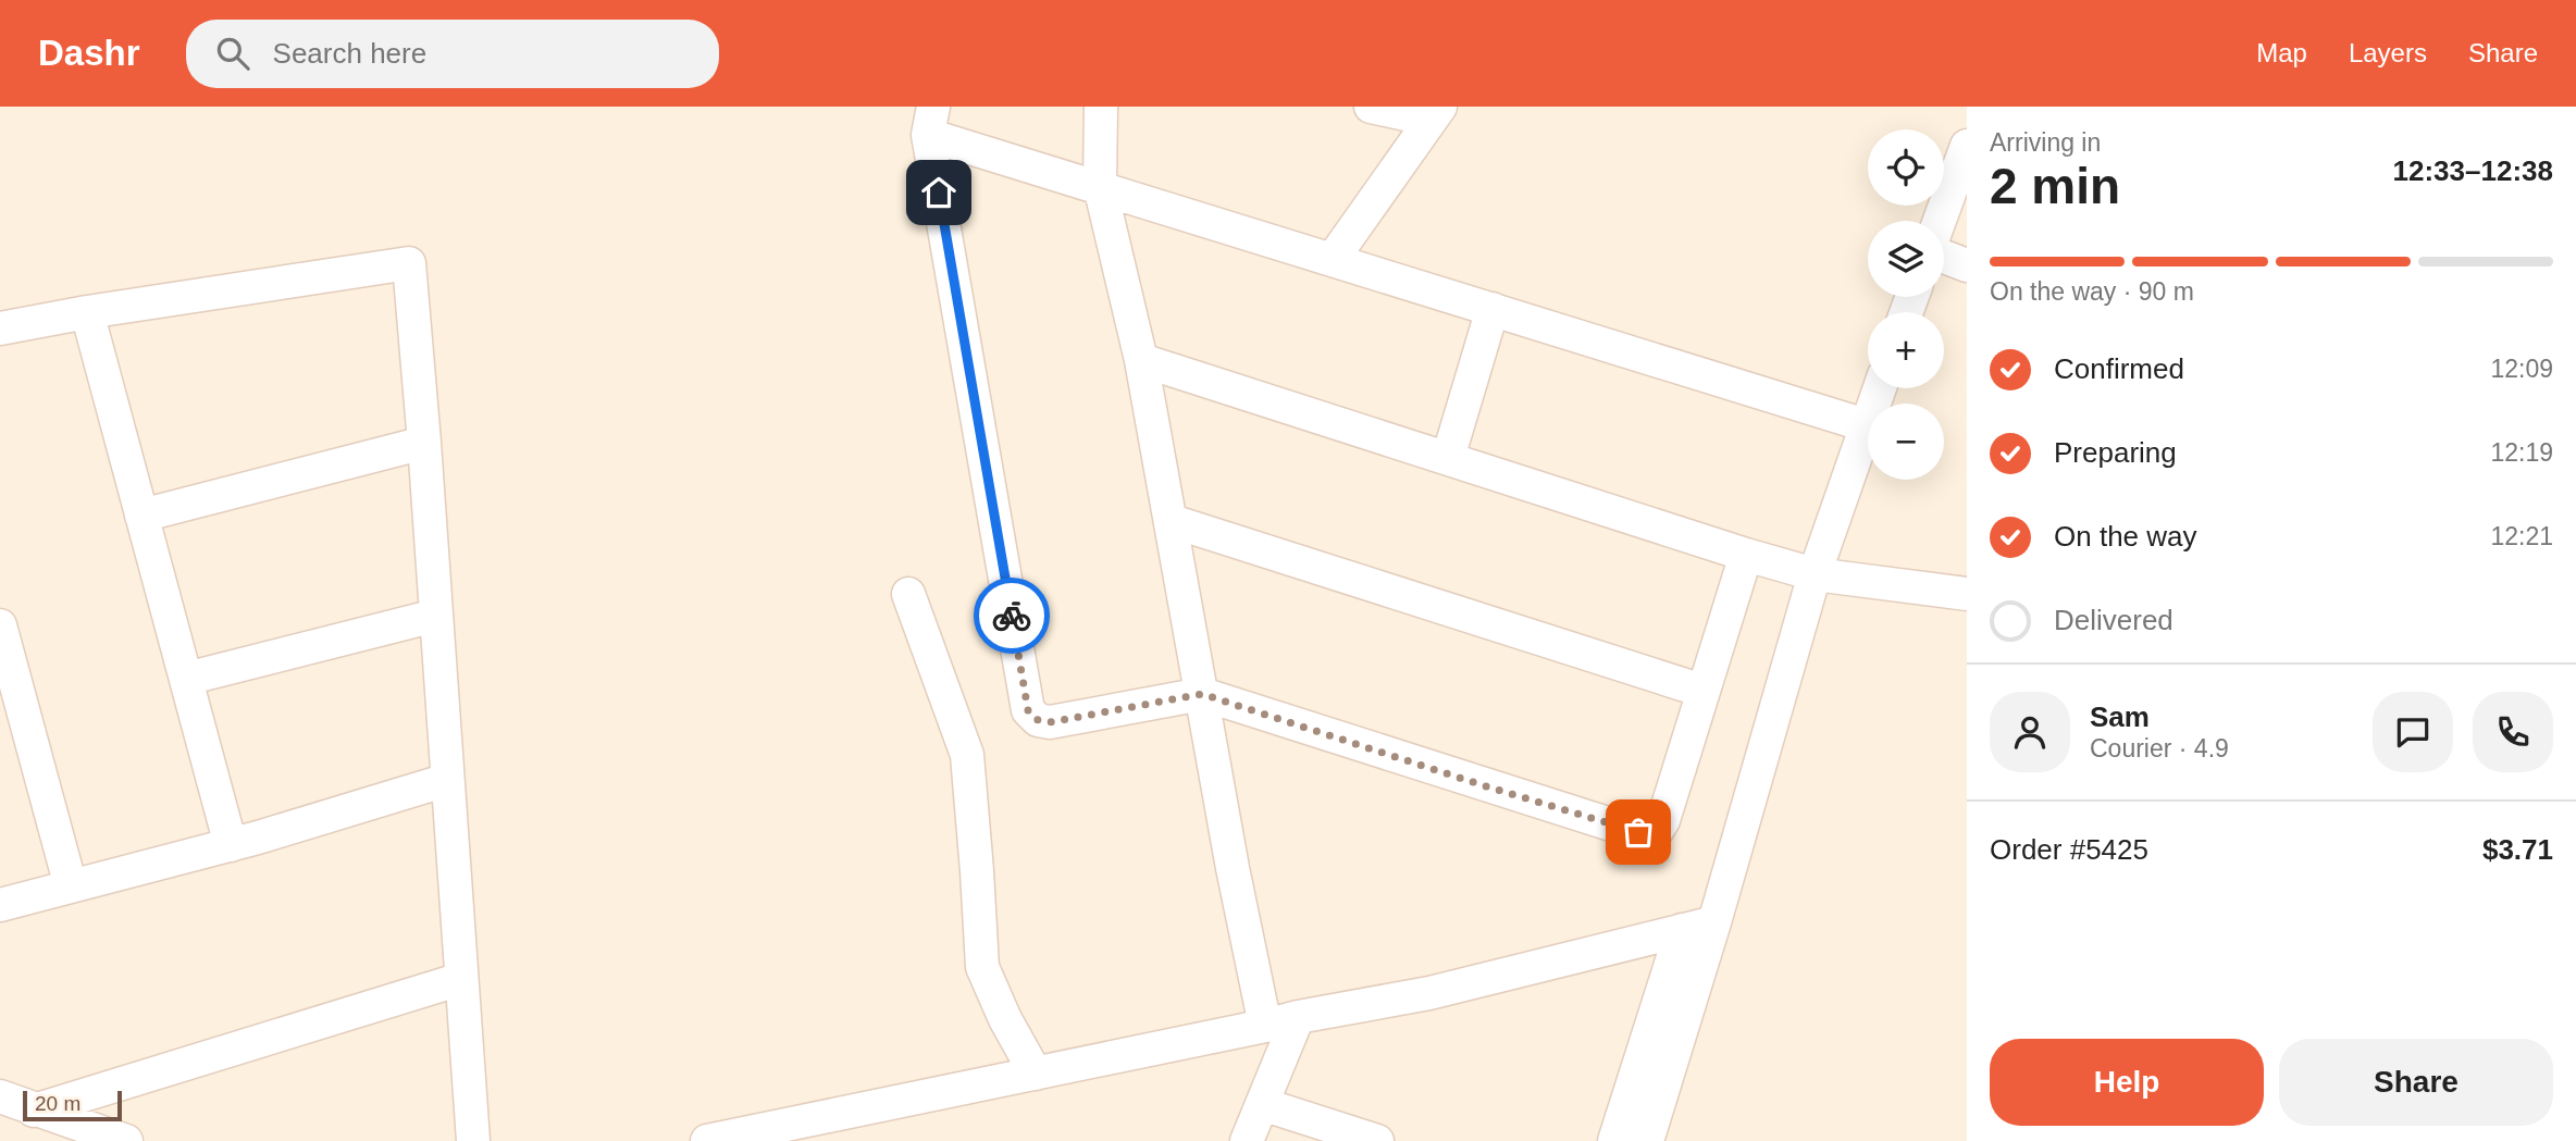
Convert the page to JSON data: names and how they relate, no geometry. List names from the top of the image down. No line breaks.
{"scale_bar":"20 m","page":{"header":"Dashr","search":"Search here","nav":["Map","Layers","Share"],"heading":["2 min","Arriving in","12:33–12:38"],"panel":["Sam","Courier · 4.9","Order #5425","$3.71"],"map_buttons":["+","−"],"bar":"On the way · 90 m","list":[["Confirmed","12:09"],["Preparing","12:19"],["On the way","12:21"],"Delivered"],"buttons":["Help","Share"],"scale":"20 m"}}
